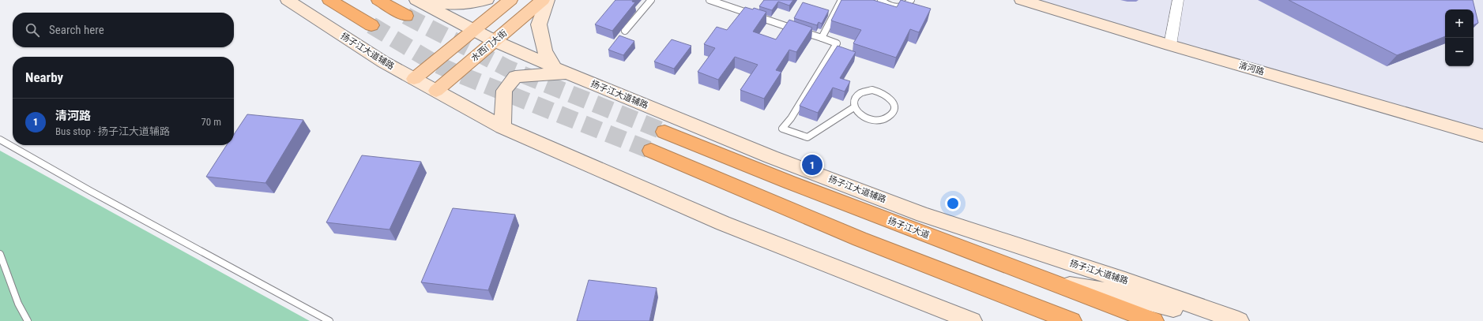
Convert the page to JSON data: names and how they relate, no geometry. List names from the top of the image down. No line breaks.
{"streets":{"highway":["扬子江大道"],"main road":["水西门大街","扬子江大道辅路","清河路"]},"crossings":[["水西门大街","扬子江大道辅路"]],"page":{"map_buttons":["+","−"],"search":"Search here","heading":"Nearby","list":[{"mark":"1","name":"清河路","note":"Bus stop · 扬子江大道辅路","value":"70 m"}],"pins":"1"}}
